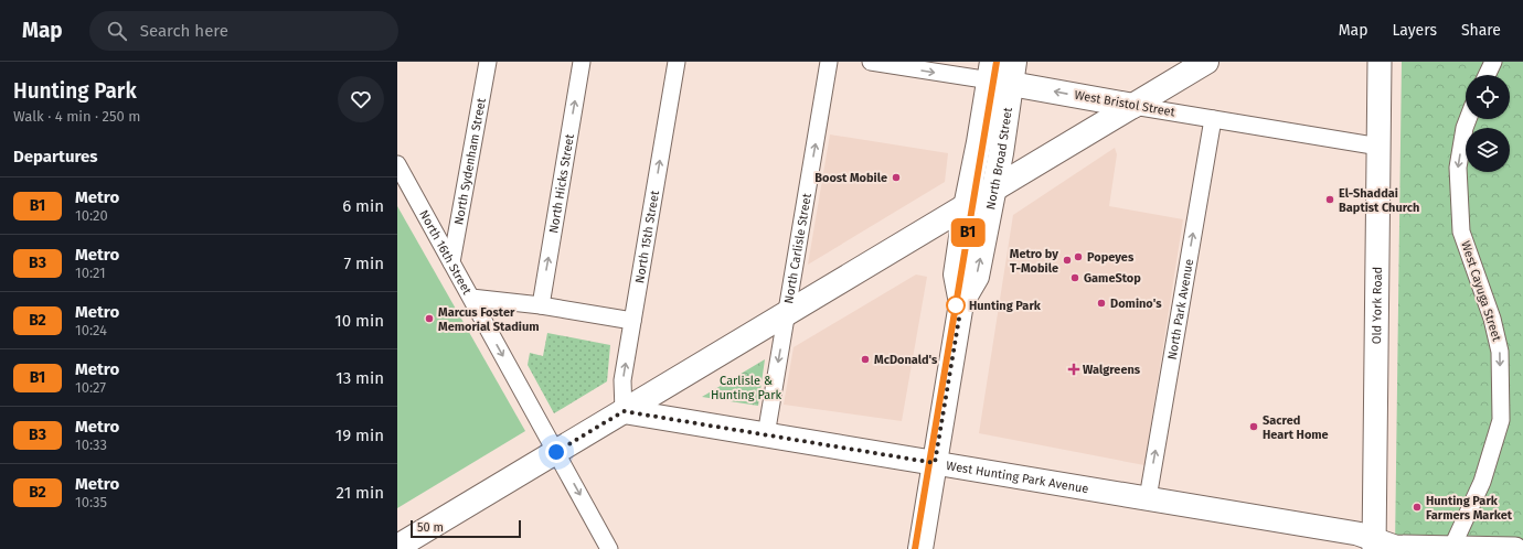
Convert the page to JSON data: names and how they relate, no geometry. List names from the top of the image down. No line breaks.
{"streets":{"main road":["West Bristol Street","North Broad Street","Old York Road","West Hunting Park Avenue"],"street":["North Sydenham Street","North Hicks Street","North 15th Street","North Carlisle Street","North 16th Street","West Cayuga Street","North Park Avenue"]},"crossings":[["West Bristol Street","North Broad Street"],["West Bristol Street","Old York Road"],["West Bristol Street","North Park Avenue"],["North Broad Street","West Hunting Park Avenue"],["North Sydenham Street","North 16th Street"],["North 15th Street","West Hunting Park Avenue"],["North Carlisle Street","West Hunting Park Avenue"],["West Cayuga Street","West Hunting Park Avenue"],["Old York Road","West Hunting Park Avenue"],["North Park Avenue","West Hunting Park Avenue"]],"one_way":["North Hicks Street","North 15th Street","North 16th Street","West Cayuga Street","North Park Avenue"],"parks":["Carlisle & Hunting Park"],"places":{"other":["Boost Mobile","El-Shaddai Baptist Church","Popeyes","Metro by T-Mobile","GameStop","Domino's","Hunting Park","Marcus Foster Memorial Stadium","McDonald's","Sacred Heart Home","Hunting Park Farmers Market"],"health":["Walgreens"]},"lines":["metro line B1"],"scale_bar":"50 m","page":{"header":"Map","search":"Search here","nav":["Map","Layers","Share"],"heading":[["Hunting Park","Walk · 4 min · 250 m"],"Departures"],"on_map":"B1","list":[{"mark":"B1","name":"Metro","note":"10:20","value":"6 min"},{"mark":"B3","name":"Metro","note":"10:21","value":"7 min"},{"mark":"B2","name":"Metro","note":"10:24","value":"10 min"},{"mark":"B1","name":"Metro","note":"10:27","value":"13 min"},{"mark":"B3","name":"Metro","note":"10:33","value":"19 min"},{"mark":"B2","name":"Metro","note":"10:35","value":"21 min"}],"scale":"50 m"}}
